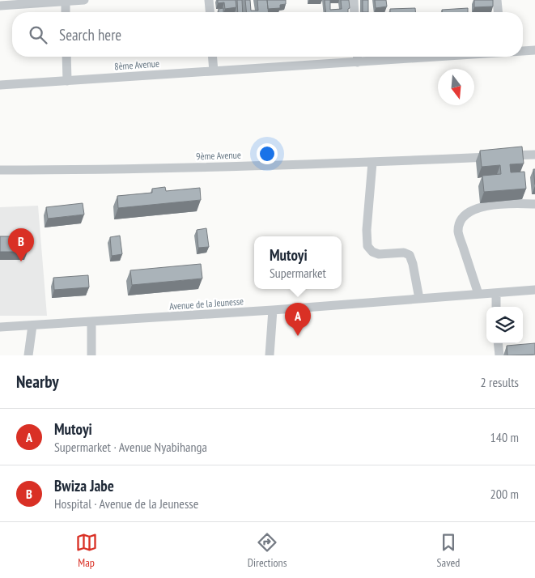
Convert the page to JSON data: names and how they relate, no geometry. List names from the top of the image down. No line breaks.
{"streets":{"street":["8ème Avenue","9ème Avenue","Avenue de la Jeunesse"]},"north":"bottom","page":{"search":"Search here","pins":["B","A"],"popup":["Mutoyi","Supermarket"],"heading":["Nearby","2 results"],"list":[{"mark":"A","name":"Mutoyi","note":"Supermarket · Avenue Nyabihanga","value":"140 m"},{"mark":"B","name":"Bwiza Jabe","note":"Hospital · Avenue de la Jeunesse","value":"200 m"}],"nav":["Map","Directions","Saved"]}}
